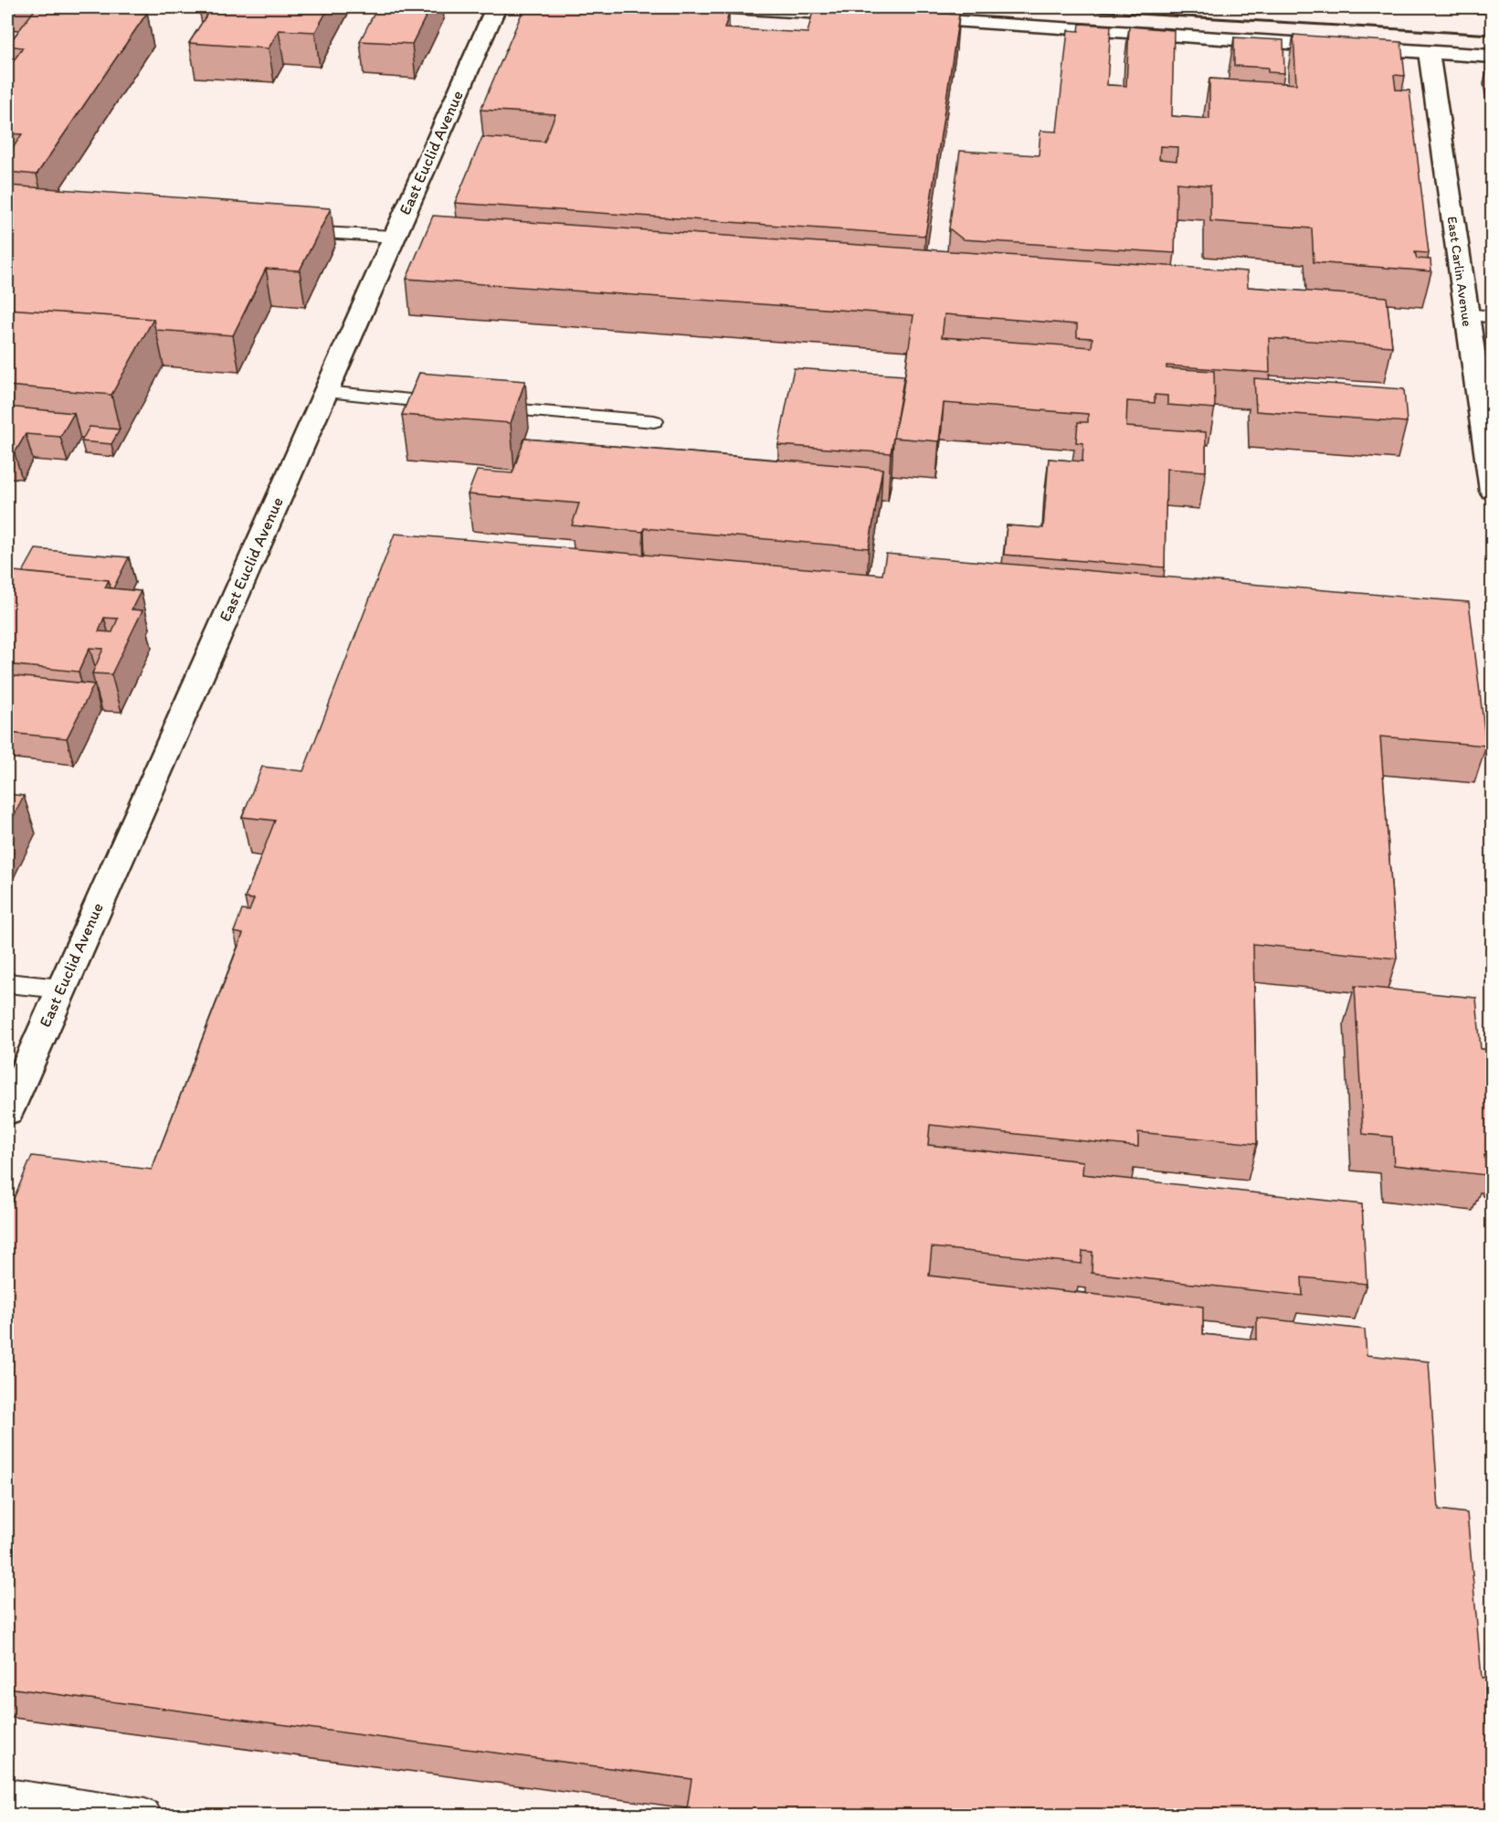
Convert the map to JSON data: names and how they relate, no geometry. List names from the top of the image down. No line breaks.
{"streets":{"street":["East Euclid Avenue","East Carlin Avenue"]}}
